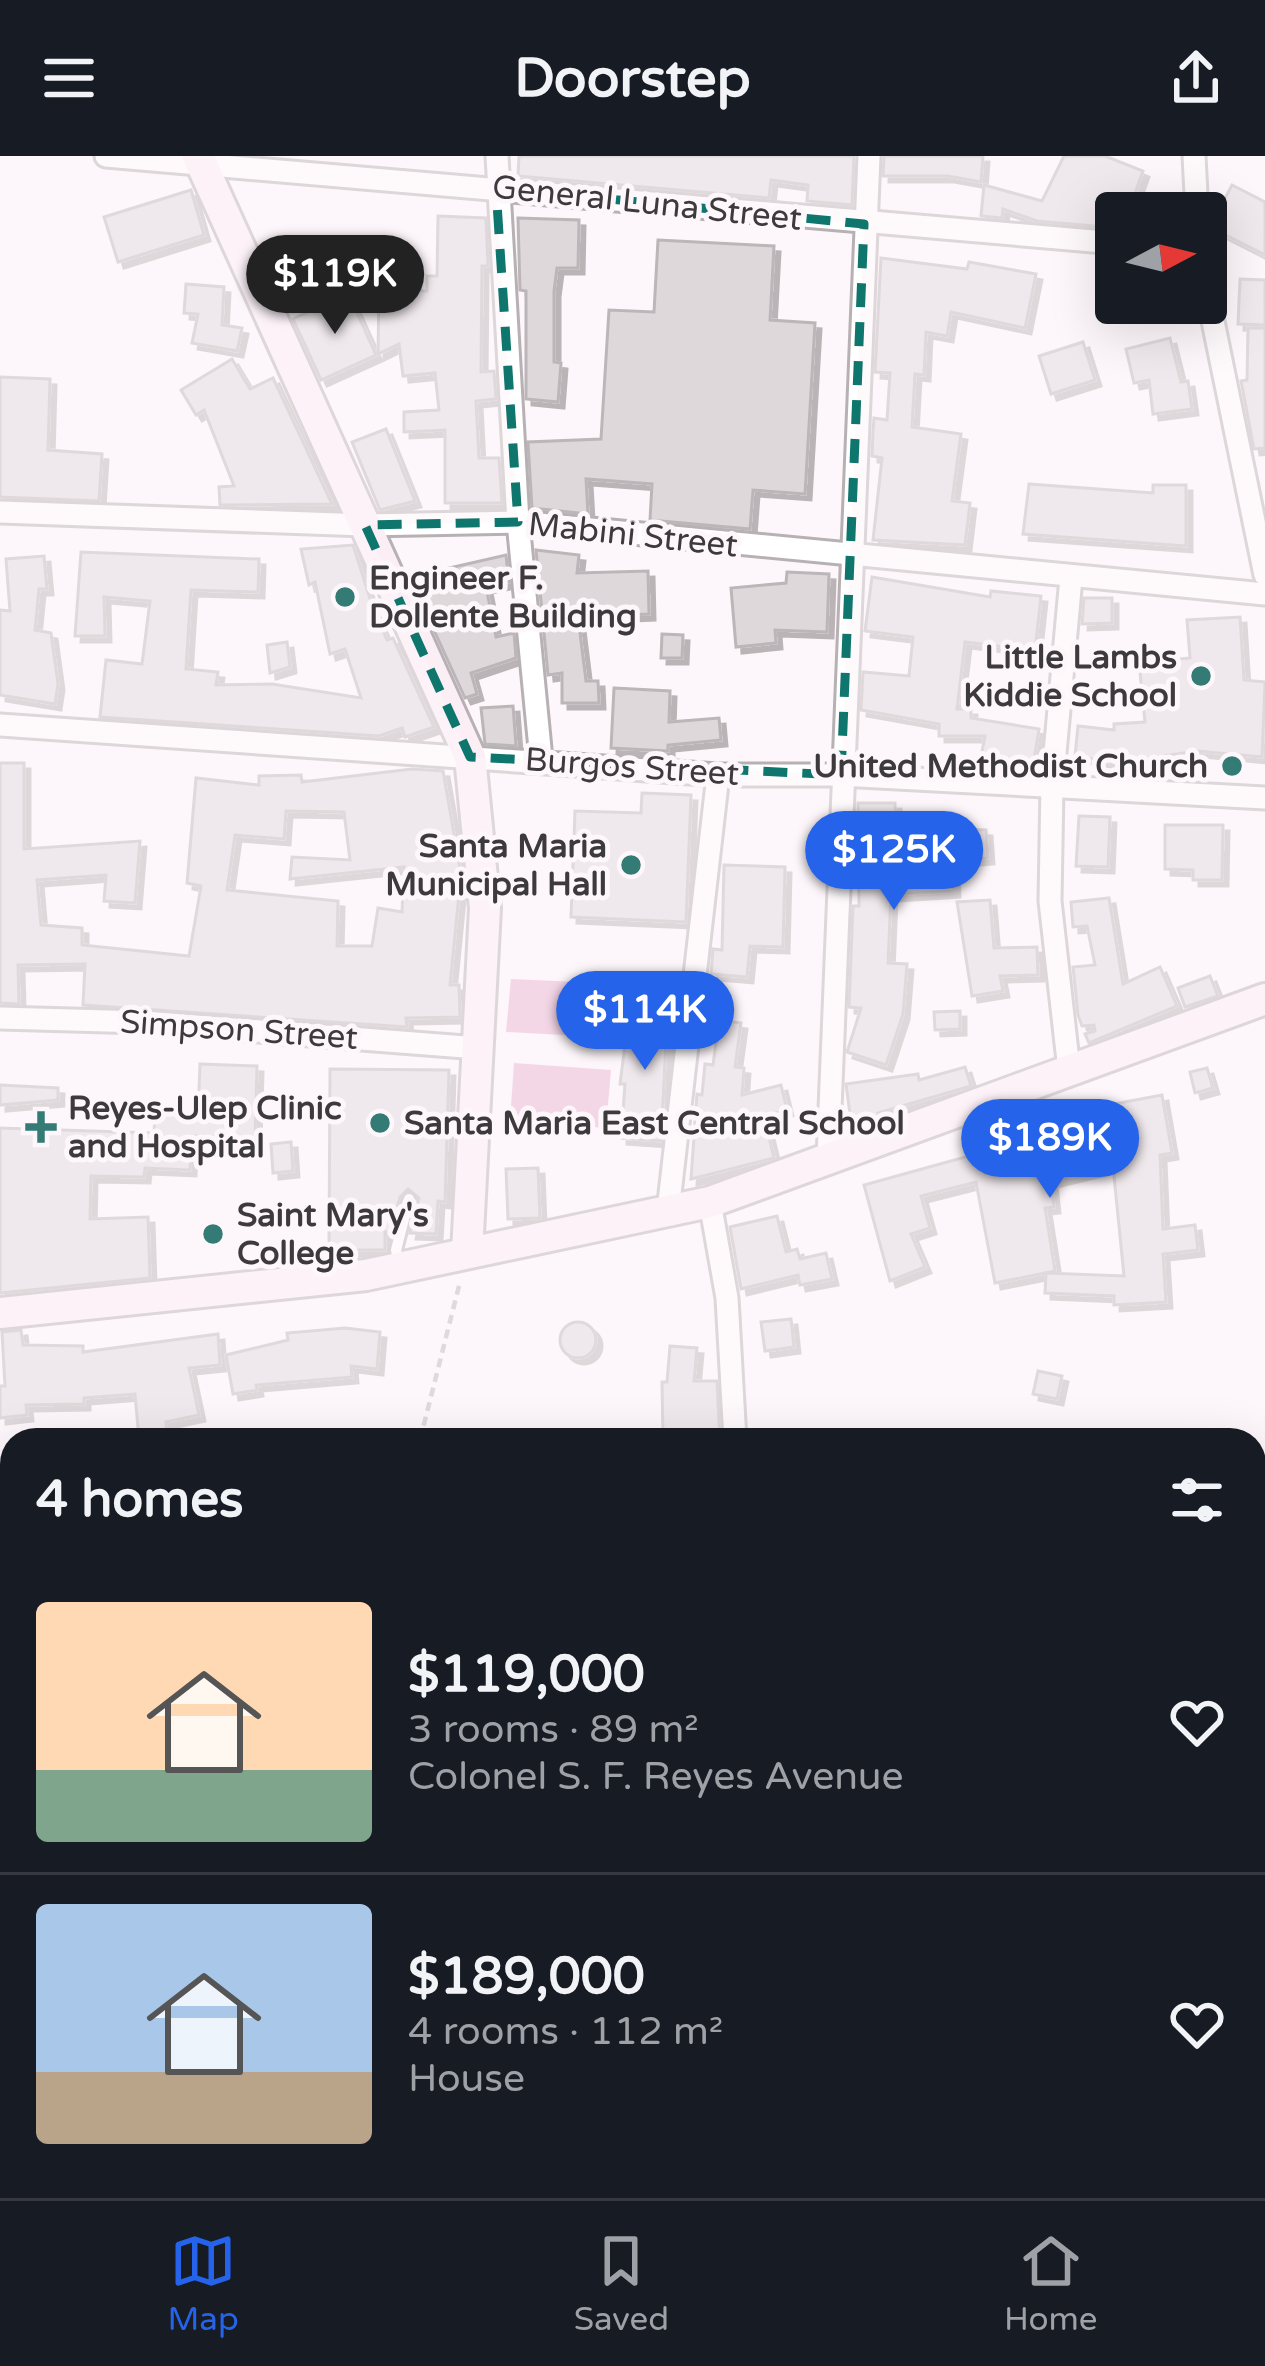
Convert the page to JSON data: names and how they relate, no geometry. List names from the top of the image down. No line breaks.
{"streets":{"street":["General Luna Street","Mabini Street","Burgos Street","Simpson Street"]},"places":{"other":["Engineer F. Dollente Building","Little Lambs Kiddie School","United Methodist Church","Santa Maria Municipal Hall","Santa Maria East Central School","Saint Mary's College"],"health":["Reyes-Ulep Clinic and Hospital"]},"north":"right","page":{"header":"Doorstep","price":["$119K","$125K","$114K","$189K"],"heading":"4 homes","list":[{"name":"$119,000","note":"3 rooms · 89 m² · Colonel S. F. Reyes Avenue"},{"name":"$189,000","note":"4 rooms · 112 m² · House"}],"tabs":["Map","Saved","Home"]}}
